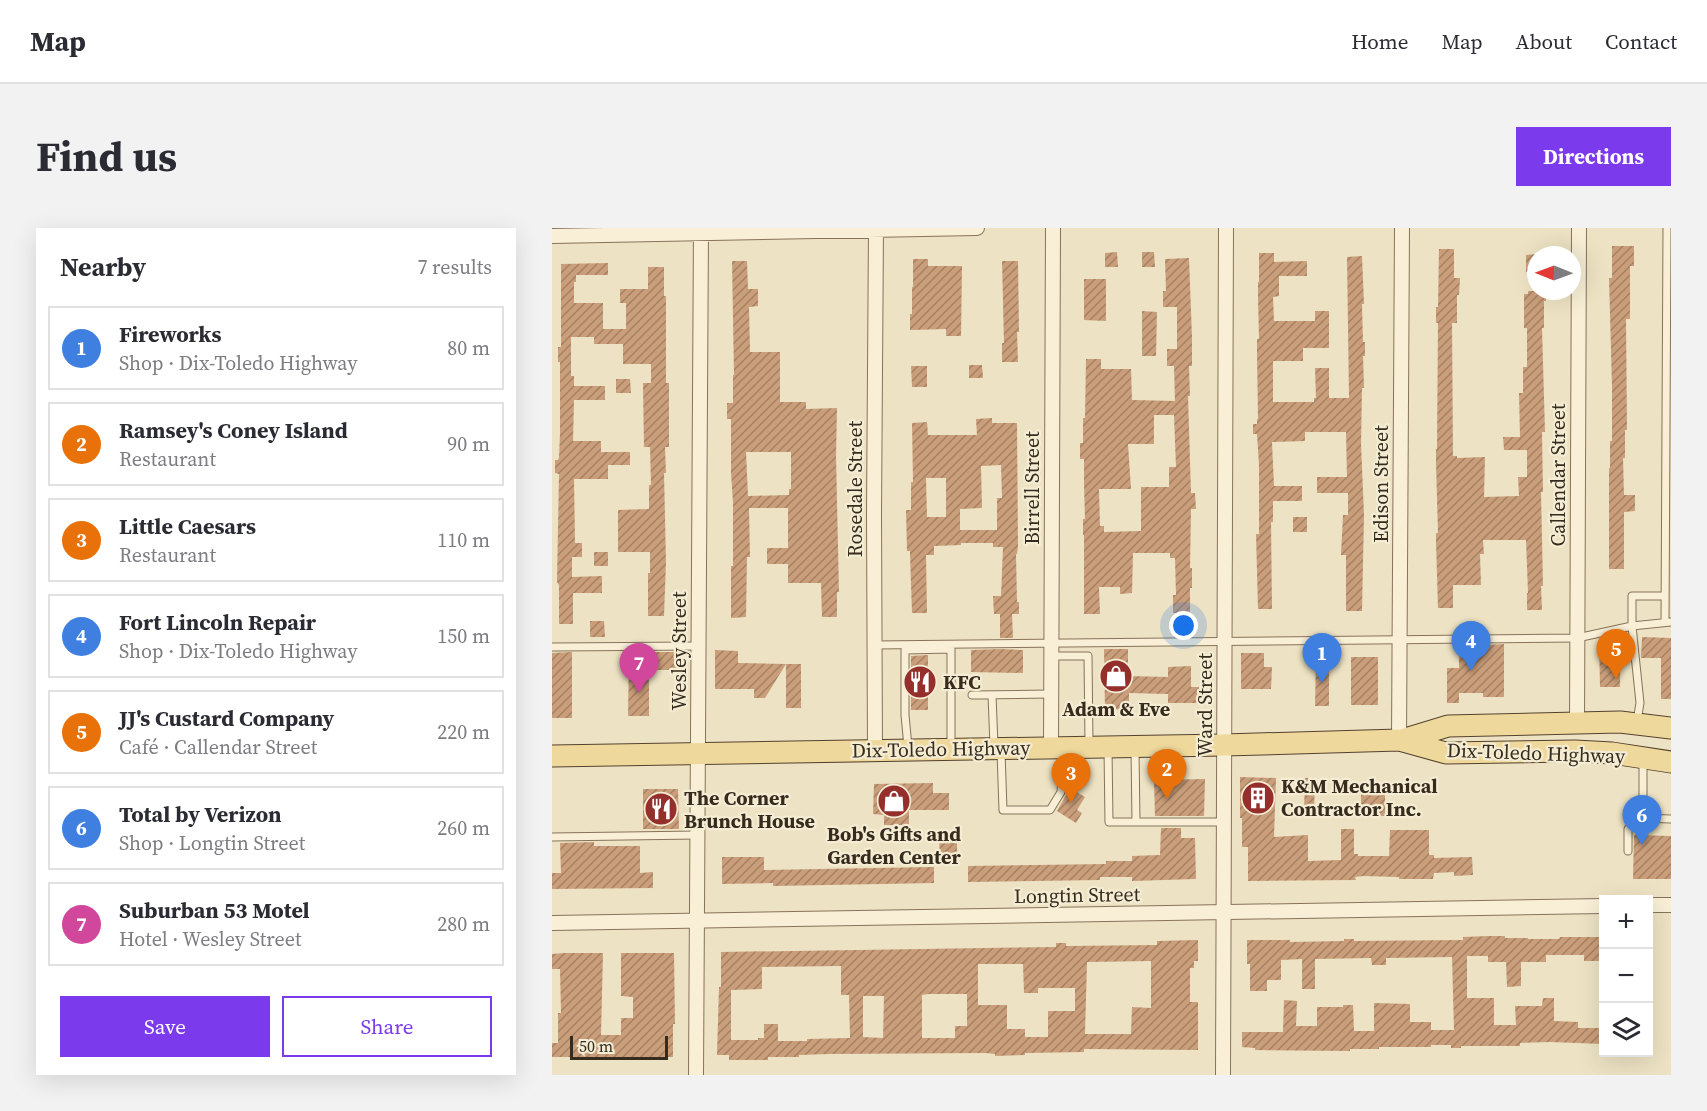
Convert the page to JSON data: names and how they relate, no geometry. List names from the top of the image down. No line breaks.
{"streets":{"main road":["Dix-Toledo Highway"],"street":["Callendar Street","Edison Street","Birrell Street","Rosedale Street","Wesley Street","Ward Street","Longtin Street"]},"crossings":[["Callendar Street","Dix-Toledo Highway"],["Edison Street","Dix-Toledo Highway"],["Birrell Street","Dix-Toledo Highway"],["Rosedale Street","Dix-Toledo Highway"],["Wesley Street","Dix-Toledo Highway"],["Wesley Street","Longtin Street"],["Ward Street","Dix-Toledo Highway"],["Ward Street","Longtin Street"]],"places":{"shop":["Adam & Eve","Bob's Gifts and Garden Center"],"restaurant":["KFC","The Corner Brunch House"],"building":["K&M Mechanical Contractor Inc."]},"scale_bar":"50 m","north":"left","page":{"header":"Map","nav":["Home","Map","About","Contact"],"title":"Find us","buttons":["Directions",["Save","Share"]],"heading":["Nearby","7 results"],"list":[{"mark":"1","name":"Fireworks","note":"Shop · Dix-Toledo Highway","value":"80 m"},{"mark":"2","name":"Ramsey's Coney Island","note":"Restaurant","value":"90 m"},{"mark":"3","name":"Little Caesars","note":"Restaurant","value":"110 m"},{"mark":"4","name":"Fort Lincoln Repair","note":"Shop · Dix-Toledo Highway","value":"150 m"},{"mark":"5","name":"JJ's Custard Company","note":"Café · Callendar Street","value":"220 m"},{"mark":"6","name":"Total by Verizon","note":"Shop · Longtin Street","value":"260 m"},{"mark":"7","name":"Suburban 53 Motel","note":"Hotel · Wesley Street","value":"280 m"}],"pins":["4","5","1","7","2","3","6"],"map_buttons":["+","−"],"scale":"50 m"}}
